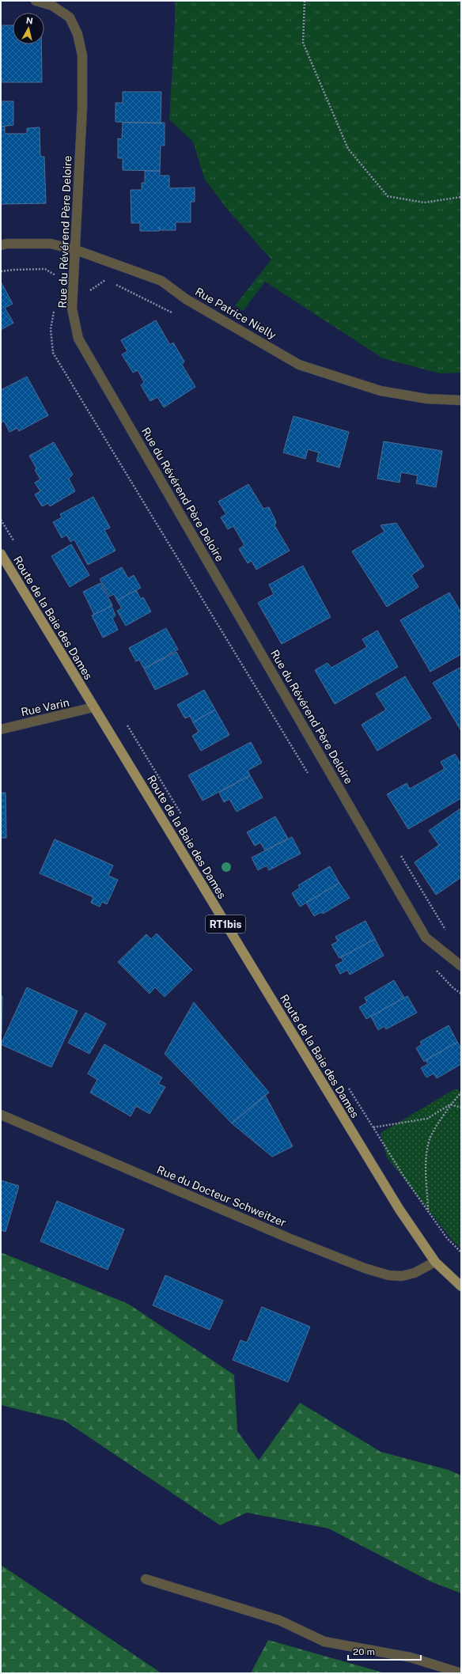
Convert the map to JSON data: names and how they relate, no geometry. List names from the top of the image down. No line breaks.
{"streets":{"main road":["Route de la Baie des Dames","RT1bis"],"street":["Rue du Révérend Père Deloire","Rue Patrice Nielly","Rue Varin","Rue du Docteur Schweitzer"]},"crossings":[["Rue du Révérend Père Deloire","Rue Patrice Nielly"],["Route de la Baie des Dames","Rue Varin"],["Route de la Baie des Dames","Rue du Docteur Schweitzer"]],"scale_bar":"20 m","north":"top"}
